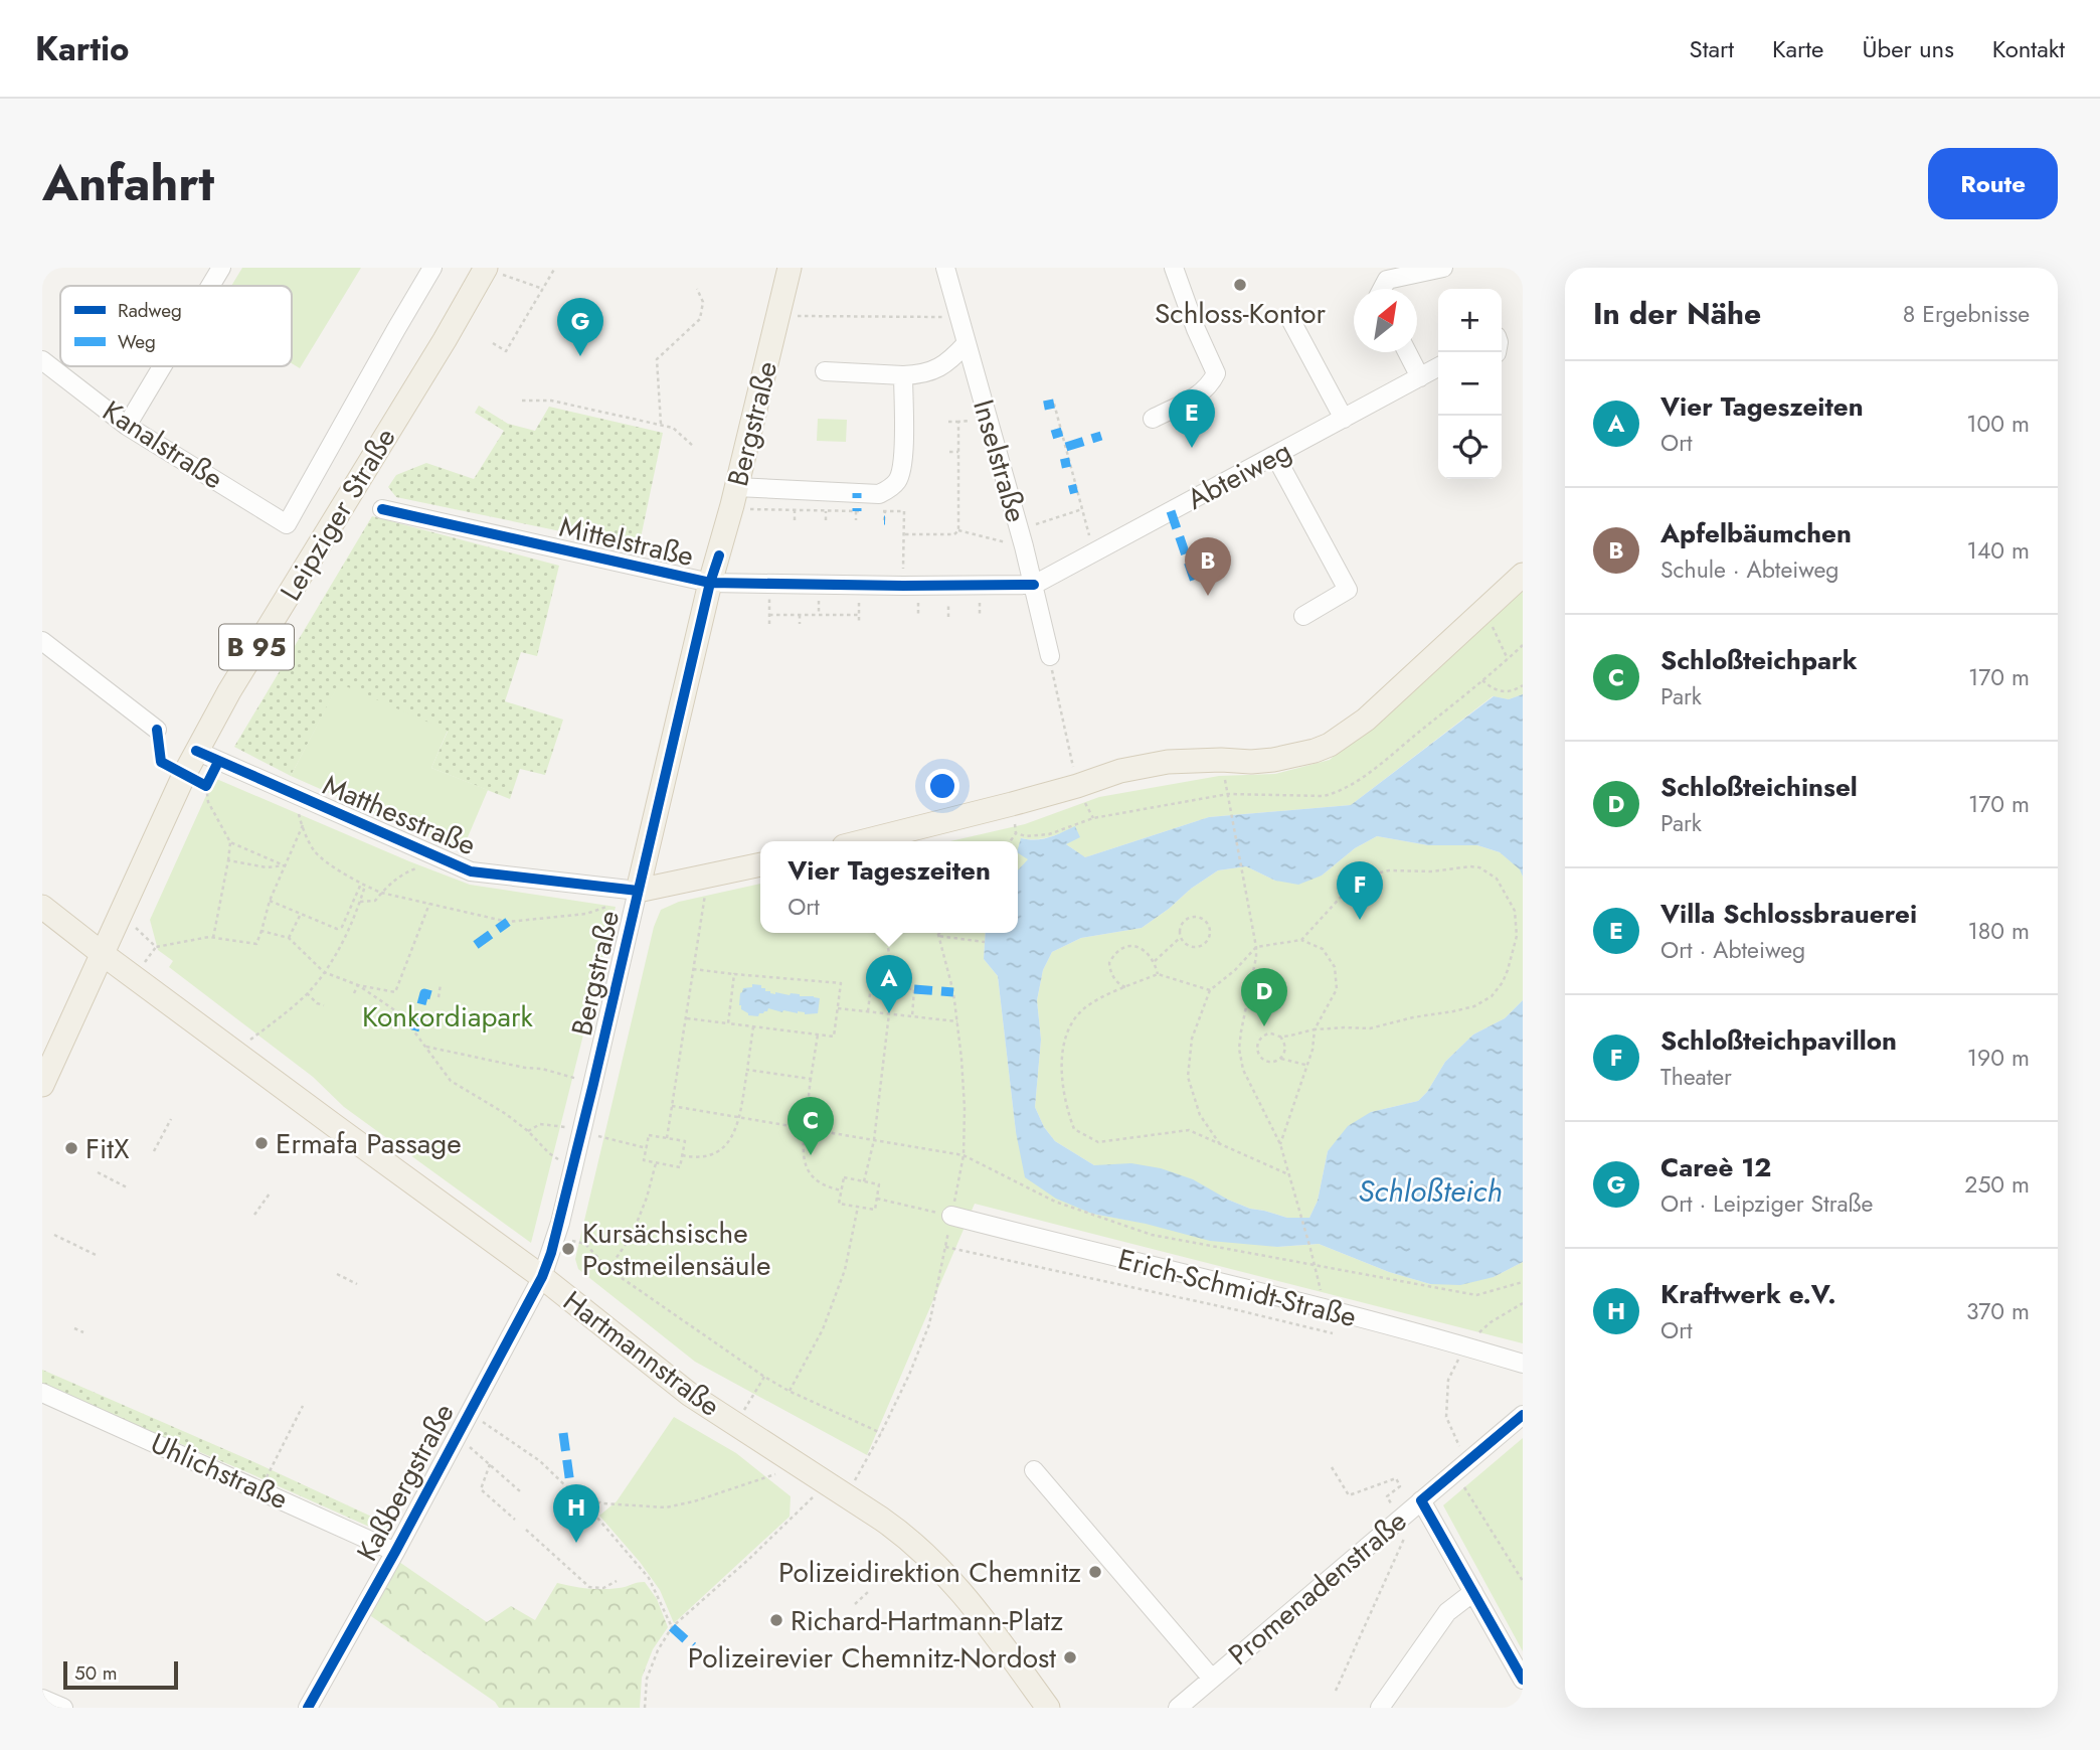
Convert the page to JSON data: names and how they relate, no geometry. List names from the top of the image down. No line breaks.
{"streets":{"main road":["Bergstraße","Leipziger Straße","B 95","Hartmannstraße"],"street":["Kanalstraße","Inselstraße","Abteiweg","Mittelstraße","Matthesstraße","Erich-Schmidt-Straße","Uhlichstraße","Kaßbergstraße","Promenadenstraße"]},"crossings":[["Bergstraße","Mittelstraße"],["Bergstraße","Matthesstraße"],["Bergstraße","Hartmannstraße"],["Bergstraße","Kaßbergstraße"],["Inselstraße","Abteiweg"],["Inselstraße","Mittelstraße"],["Abteiweg","Mittelstraße"],["Leipziger Straße","B 95"],["Leipziger Straße","Matthesstraße"],["Leipziger Straße","Hartmannstraße"],["B 95","Hartmannstraße"],["Hartmannstraße","Kaßbergstraße"],["Uhlichstraße","Kaßbergstraße"]],"water":["Schloßteich"],"parks":["Konkordiapark"],"places":["Schloss-Kontor","Ermafa Passage","FitX","Kursächsische Postmeilensäule","Polizeidirektion Chemnitz","Richard-Hartmann-Platz","Polizeirevier Chemnitz-Nordost"],"legend":["Radweg","Weg"],"scale_bar":"50 m","north":"top right","page":{"header":"Kartio","nav":["Start","Karte","Über uns","Kontakt"],"title":"Anfahrt","buttons":"Route","heading":["In der Nähe","8 Ergebnisse"],"map_buttons":["+","−"],"pins":["G","E","B","F","A","D","C","H"],"list":[{"mark":"A","name":"Vier Tageszeiten","note":"Ort","value":"100 m"},{"mark":"B","name":"Apfelbäumchen","note":"Schule · Abteiweg","value":"140 m"},{"mark":"C","name":"Schloßteichpark","note":"Park","value":"170 m"},{"mark":"D","name":"Schloßteichinsel","note":"Park","value":"170 m"},{"mark":"E","name":"Villa Schlossbrauerei","note":"Ort · Abteiweg","value":"180 m"},{"mark":"F","name":"Schloßteichpavillon","note":"Theater","value":"190 m"},{"mark":"G","name":"Careè 12","note":"Ort · Leipziger Straße","value":"250 m"},{"mark":"H","name":"Kraftwerk e.V.","note":"Ort","value":"370 m"}],"popup":["Vier Tageszeiten","Ort"],"scale":"50 m"}}
